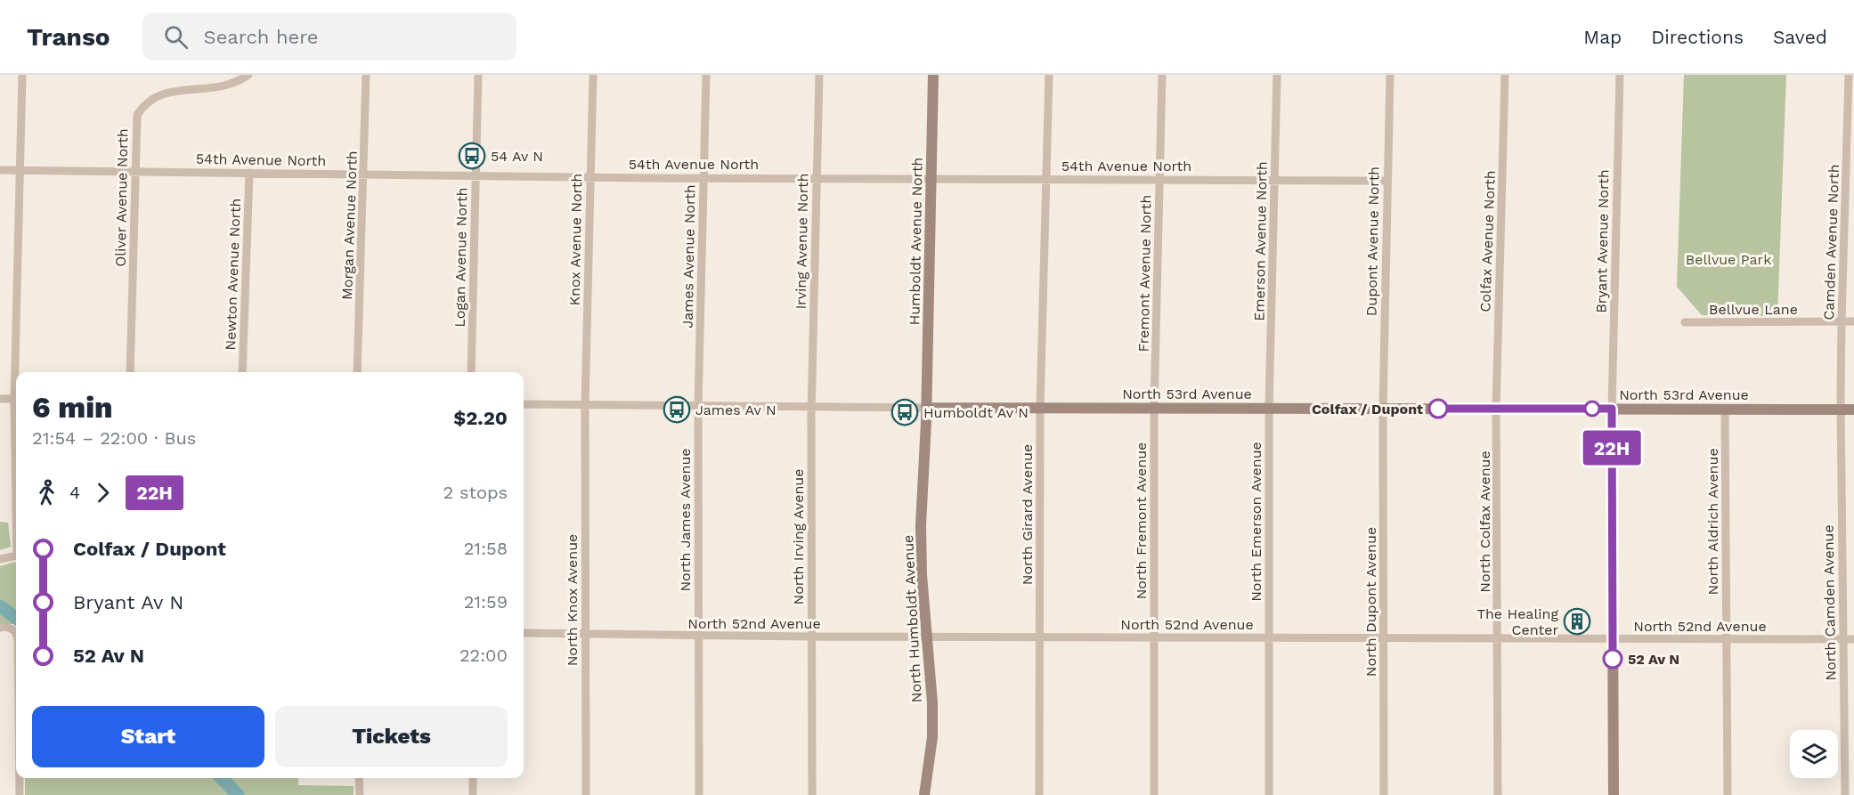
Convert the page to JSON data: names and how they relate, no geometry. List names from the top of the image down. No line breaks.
{"streets":{"street":["54th Avenue North","Oliver Avenue North","Morgan Avenue North","Knox Avenue North","Irving Avenue North","Humboldt Avenue North","Emerson Avenue North","Dupont Avenue North","Colfax Avenue North","Bryant Avenue North","Camden Avenue North","James Avenue North","Logan Avenue North","Fremont Avenue North","Newton Avenue North","Bellvue Lane","North 53rd Avenue","North Girard Avenue","North James Avenue","North Fremont Avenue","North Emerson Avenue","North Colfax Avenue","North Aldrich Avenue","North Irving Avenue","North Knox Avenue","North Dupont Avenue","North Camden Avenue","North Humboldt Avenue","North 52nd Avenue"]},"crossings":[["54th Avenue North","Oliver Avenue North"],["54th Avenue North","Morgan Avenue North"],["54th Avenue North","Knox Avenue North"],["54th Avenue North","Irving Avenue North"],["54th Avenue North","Humboldt Avenue North"],["54th Avenue North","Emerson Avenue North"],["54th Avenue North","Dupont Avenue North"],["54th Avenue North","James Avenue North"],["54th Avenue North","Logan Avenue North"],["54th Avenue North","Fremont Avenue North"],["54th Avenue North","Newton Avenue North"],["54th Avenue North","North Girard Avenue"],["Knox Avenue North","North 53rd Avenue"],["Knox Avenue North","North Knox Avenue"],["Irving Avenue North","North 53rd Avenue"],["Irving Avenue North","North Irving Avenue"],["Humboldt Avenue North","North 53rd Avenue"],["Humboldt Avenue North","North Humboldt Avenue"],["Emerson Avenue North","North 53rd Avenue"],["Emerson Avenue North","North Emerson Avenue"],["Dupont Avenue North","North 53rd Avenue"],["Dupont Avenue North","North Dupont Avenue"],["Colfax Avenue North","North 53rd Avenue"],["Colfax Avenue North","North Colfax Avenue"],["Bryant Avenue North","North 53rd Avenue"],["Camden Avenue North","Bellvue Lane"],["Camden Avenue North","North 53rd Avenue"],["Camden Avenue North","North Camden Avenue"],["James Avenue North","North 53rd Avenue"],["James Avenue North","North James Avenue"],["Fremont Avenue North","North 53rd Avenue"],["Fremont Avenue North","North Fremont Avenue"],["North 53rd Avenue","North Girard Avenue"],["North 53rd Avenue","North James Avenue"],["North 53rd Avenue","North Fremont Avenue"],["North 53rd Avenue","North Emerson Avenue"],["North 53rd Avenue","North Colfax Avenue"],["North 53rd Avenue","North Aldrich Avenue"],["North 53rd Avenue","North Irving Avenue"],["North 53rd Avenue","North Knox Avenue"],["North 53rd Avenue","North Dupont Avenue"],["North 53rd Avenue","North Camden Avenue"],["North 53rd Avenue","North Humboldt Avenue"],["North Girard Avenue","North 52nd Avenue"],["North James Avenue","North 52nd Avenue"],["North Fremont Avenue","North 52nd Avenue"],["North Emerson Avenue","North 52nd Avenue"],["North Colfax Avenue","North 52nd Avenue"],["North Aldrich Avenue","North 52nd Avenue"],["North Irving Avenue","North 52nd Avenue"],["North Knox Avenue","North 52nd Avenue"],["North Dupont Avenue","North 52nd Avenue"],["North Camden Avenue","North 52nd Avenue"],["North Humboldt Avenue","North 52nd Avenue"]],"parks":["Bellvue Park"],"places":{"bus stop":["54 Av N","James Av N","Humboldt Av N"],"other":["Colfax / Dupont","52 Av N"],"building":["The Healing Center"]},"lines":["bus line 22H"],"page":{"header":"Transo","search":"Search here","nav":["Map","Directions","Saved"],"on_map":"22H","heading":["6 min","21:54 – 22:00 · Bus","$2.20"],"legs":["4","22H","2 stops"],"list":[{"name":"Colfax / Dupont","value":"21:58"},{"name":"Bryant Av N","value":"21:59"},{"name":"52 Av N","value":"22:00"}],"buttons":["Start","Tickets"]}}
